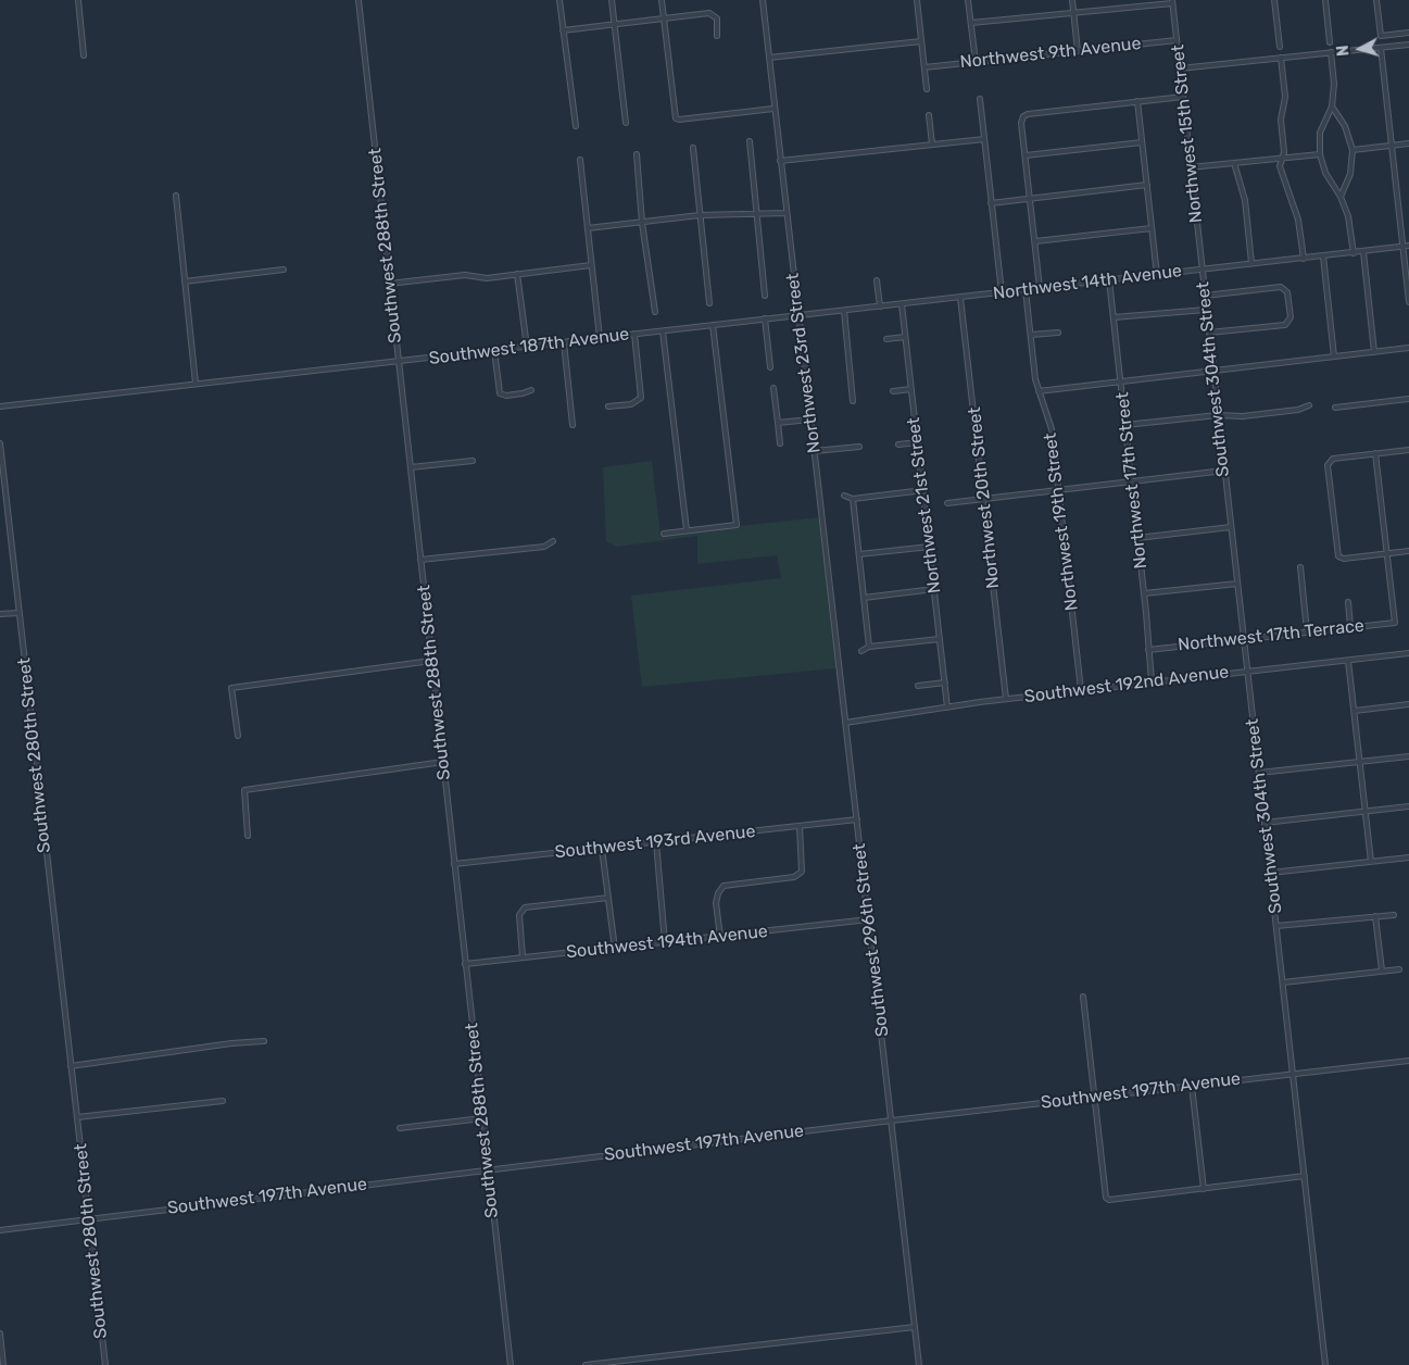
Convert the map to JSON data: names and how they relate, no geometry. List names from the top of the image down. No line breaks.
{"streets":{"street":["Northwest 9th Avenue","Northwest 15th Street","Southwest 288th Street","Northwest 14th Avenue","Southwest 187th Avenue","Northwest 23rd Street","Southwest 304th Street","Northwest 17th Street","Northwest 20th Street","Northwest 21st Street","Northwest 19th Street","Northwest 17th Terrace","Southwest 192nd Avenue","Southwest 280th Street","Southwest 193rd Avenue","Southwest 296th Street","Southwest 194th Avenue","Southwest 197th Avenue"]},"crossings":[["Northwest 9th Avenue","Northwest 15th Street"],["Northwest 15th Street","Northwest 14th Avenue"],["Northwest 15th Street","Southwest 304th Street"],["Southwest 288th Street","Southwest 187th Avenue"],["Southwest 288th Street","Southwest 193rd Avenue"],["Southwest 288th Street","Southwest 194th Avenue"],["Southwest 288th Street","Southwest 197th Avenue"],["Northwest 14th Avenue","Southwest 187th Avenue"],["Northwest 14th Avenue","Southwest 304th Street"],["Northwest 14th Avenue","Northwest 17th Street"],["Northwest 14th Avenue","Northwest 20th Street"],["Northwest 14th Avenue","Northwest 19th Street"],["Southwest 187th Avenue","Northwest 23rd Street"],["Southwest 187th Avenue","Northwest 20th Street"],["Southwest 187th Avenue","Northwest 21st Street"],["Northwest 23rd Street","Southwest 296th Street"],["Southwest 304th Street","Northwest 17th Terrace"],["Southwest 304th Street","Southwest 192nd Avenue"],["Southwest 304th Street","Southwest 197th Avenue"],["Northwest 17th Street","Northwest 17th Terrace"],["Northwest 17th Street","Southwest 192nd Avenue"],["Northwest 20th Street","Southwest 192nd Avenue"],["Northwest 21st Street","Southwest 192nd Avenue"],["Northwest 19th Street","Southwest 192nd Avenue"],["Southwest 192nd Avenue","Southwest 296th Street"],["Southwest 280th Street","Southwest 197th Avenue"],["Southwest 193rd Avenue","Southwest 296th Street"],["Southwest 296th Street","Southwest 194th Avenue"],["Southwest 296th Street","Southwest 197th Avenue"]],"north":"left"}
